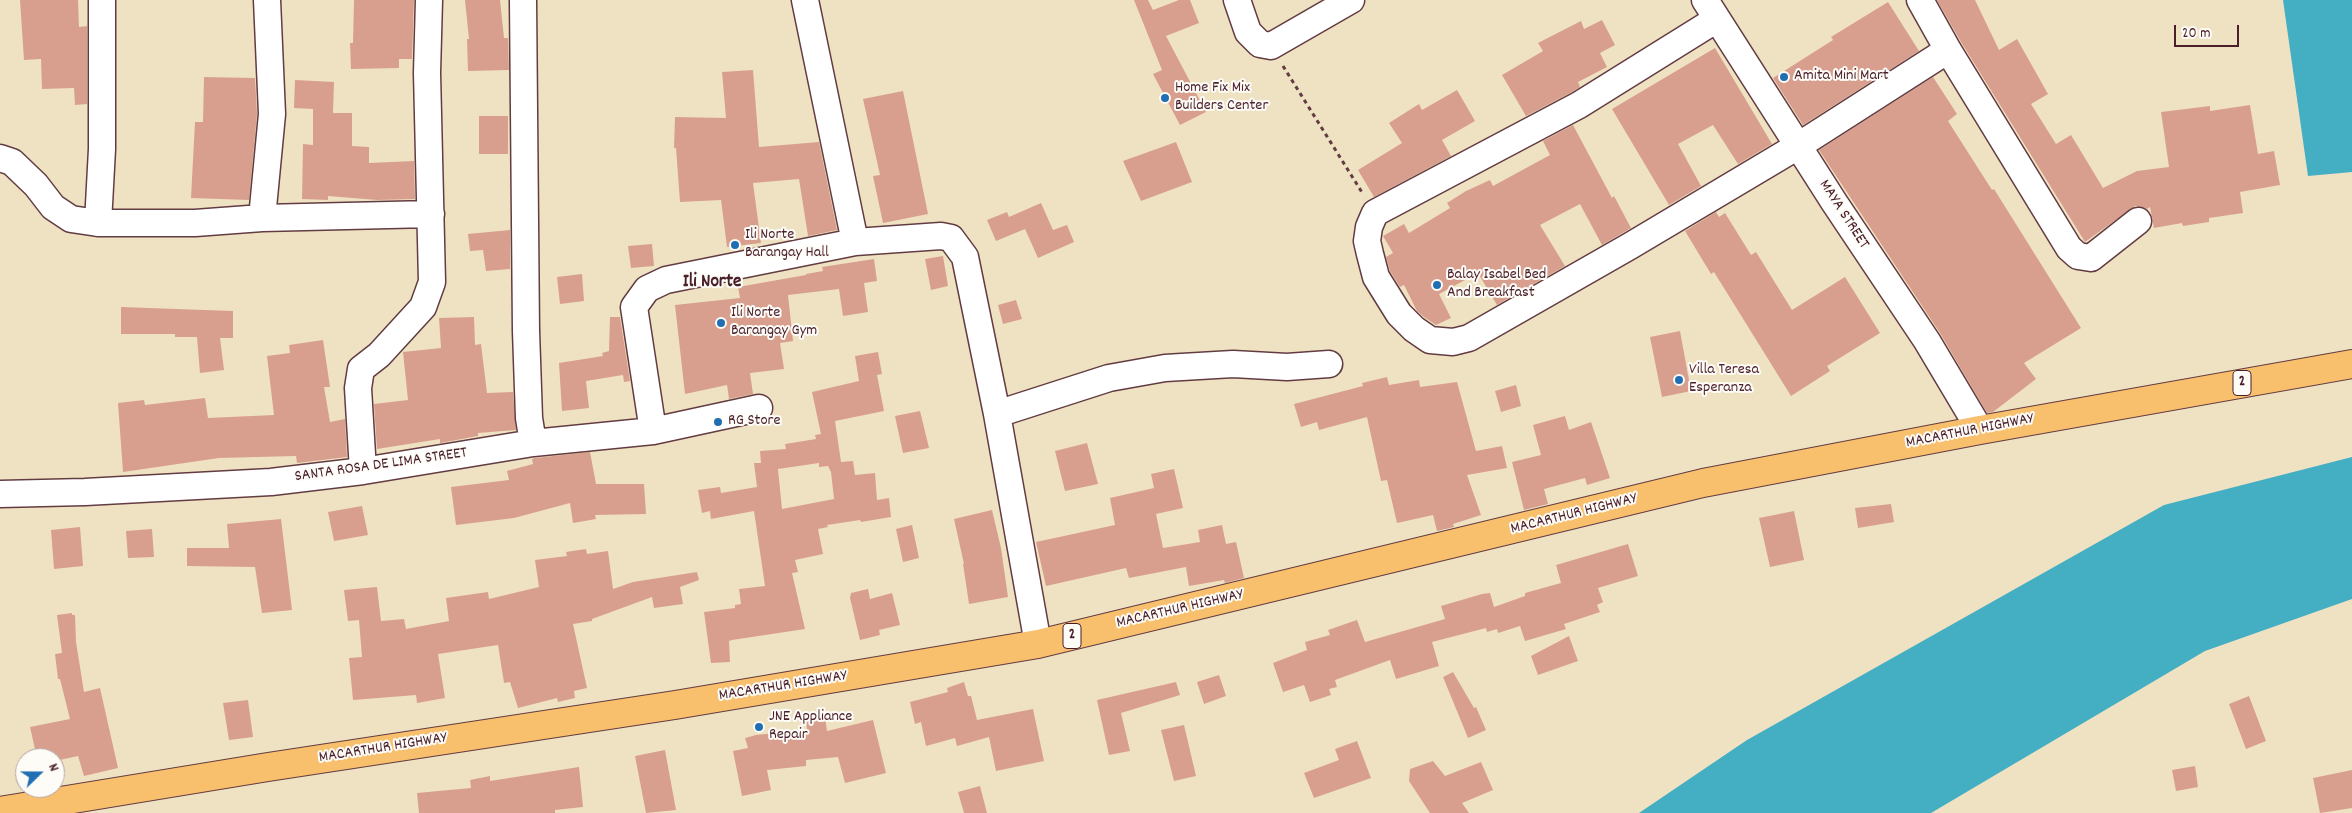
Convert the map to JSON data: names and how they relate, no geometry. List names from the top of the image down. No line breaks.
{"streets":{"highway":["2","MACARTHUR HIGHWAY"],"street":["MAYA STREET","SANTA ROSA DE LIMA STREET"]},"crossings":[["MAYA STREET","MACARTHUR HIGHWAY"]],"districts":["Ili Norte"],"places":["Amita Mini Mart","Home Fix Mix Builders Center","Ili Norte Barangay Hall","Balay Isabel Bed And Breakfast","Ili Norte Barangay Gym","Villa Teresa Esperanza","RG Store","JNE Appliance Repair"],"scale_bar":"20 m","north":"right"}
